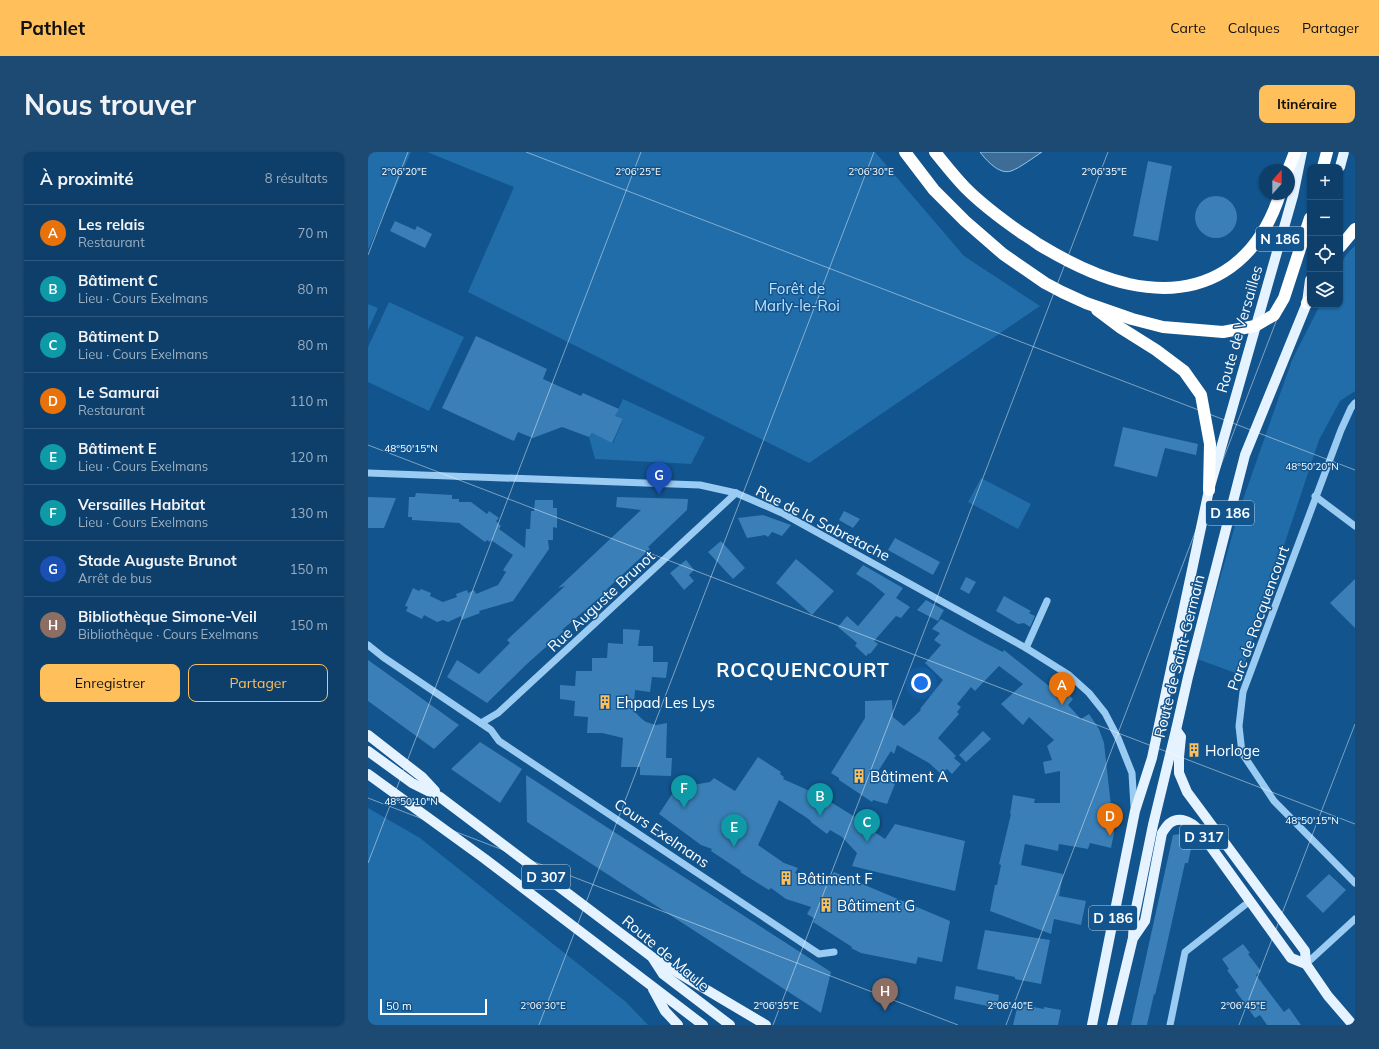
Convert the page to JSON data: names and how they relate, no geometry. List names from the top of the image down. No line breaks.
{"streets":{"highway":["N 186"],"main road":["Route de Versailles","D 186","Route de Saint-Germain","D 317","D 307","Route de Maule"],"street":["Rue de la Sabretache","Rue Auguste Brunot","Parc de Rocquencourt","Cours Exelmans"]},"crossings":[["N 186","Route de Versailles"],["Route de Versailles","Route de Saint-Germain"],["D 186","Route de Saint-Germain"],["D 186","D 317"],["Rue de la Sabretache","Rue Auguste Brunot"],["Rue de la Sabretache","Route de Saint-Germain"],["Rue Auguste Brunot","Cours Exelmans"],["Route de Saint-Germain","D 317"],["D 307","Route de Maule"]],"districts":["ROCQUENCOURT"],"parks":["Forêt de Marly-le-Roi"],"places":{"building":["Ehpad Les Lys","Horloge","Bâtiment A","Bâtiment F","Bâtiment G"]},"scale_bar":"50 m","north":"top","page":{"header":"Pathlet","nav":["Carte","Calques","Partager"],"buttons":["Itinéraire",["Enregistrer","Partager"]],"title":"Nous trouver","heading":["À proximité","8 résultats"],"map_buttons":["+","−"],"list":[{"mark":"A","name":"Les relais","note":"Restaurant","value":"70 m"},{"mark":"B","name":"Bâtiment C","note":"Lieu · Cours Exelmans","value":"80 m"},{"mark":"C","name":"Bâtiment D","note":"Lieu · Cours Exelmans","value":"80 m"},{"mark":"D","name":"Le Samurai","note":"Restaurant","value":"110 m"},{"mark":"E","name":"Bâtiment E","note":"Lieu · Cours Exelmans","value":"120 m"},{"mark":"F","name":"Versailles Habitat","note":"Lieu · Cours Exelmans","value":"130 m"},{"mark":"G","name":"Stade Auguste Brunot","note":"Arrêt de bus","value":"150 m"},{"mark":"H","name":"Bibliothèque Simone-Veil","note":"Bibliothèque · Cours Exelmans","value":"150 m"}],"pins":["G","A","F","B","D","C","E","H"],"scale":"50 m"},"coordinates":["2°06'25\"E","2°06'20\"E","2°06'30\"E","2°06'35\"E","48°50'15\"N","48°50'20\"N","48°50'10\"N","2°06'40\"E","2°06'45\"E"]}
